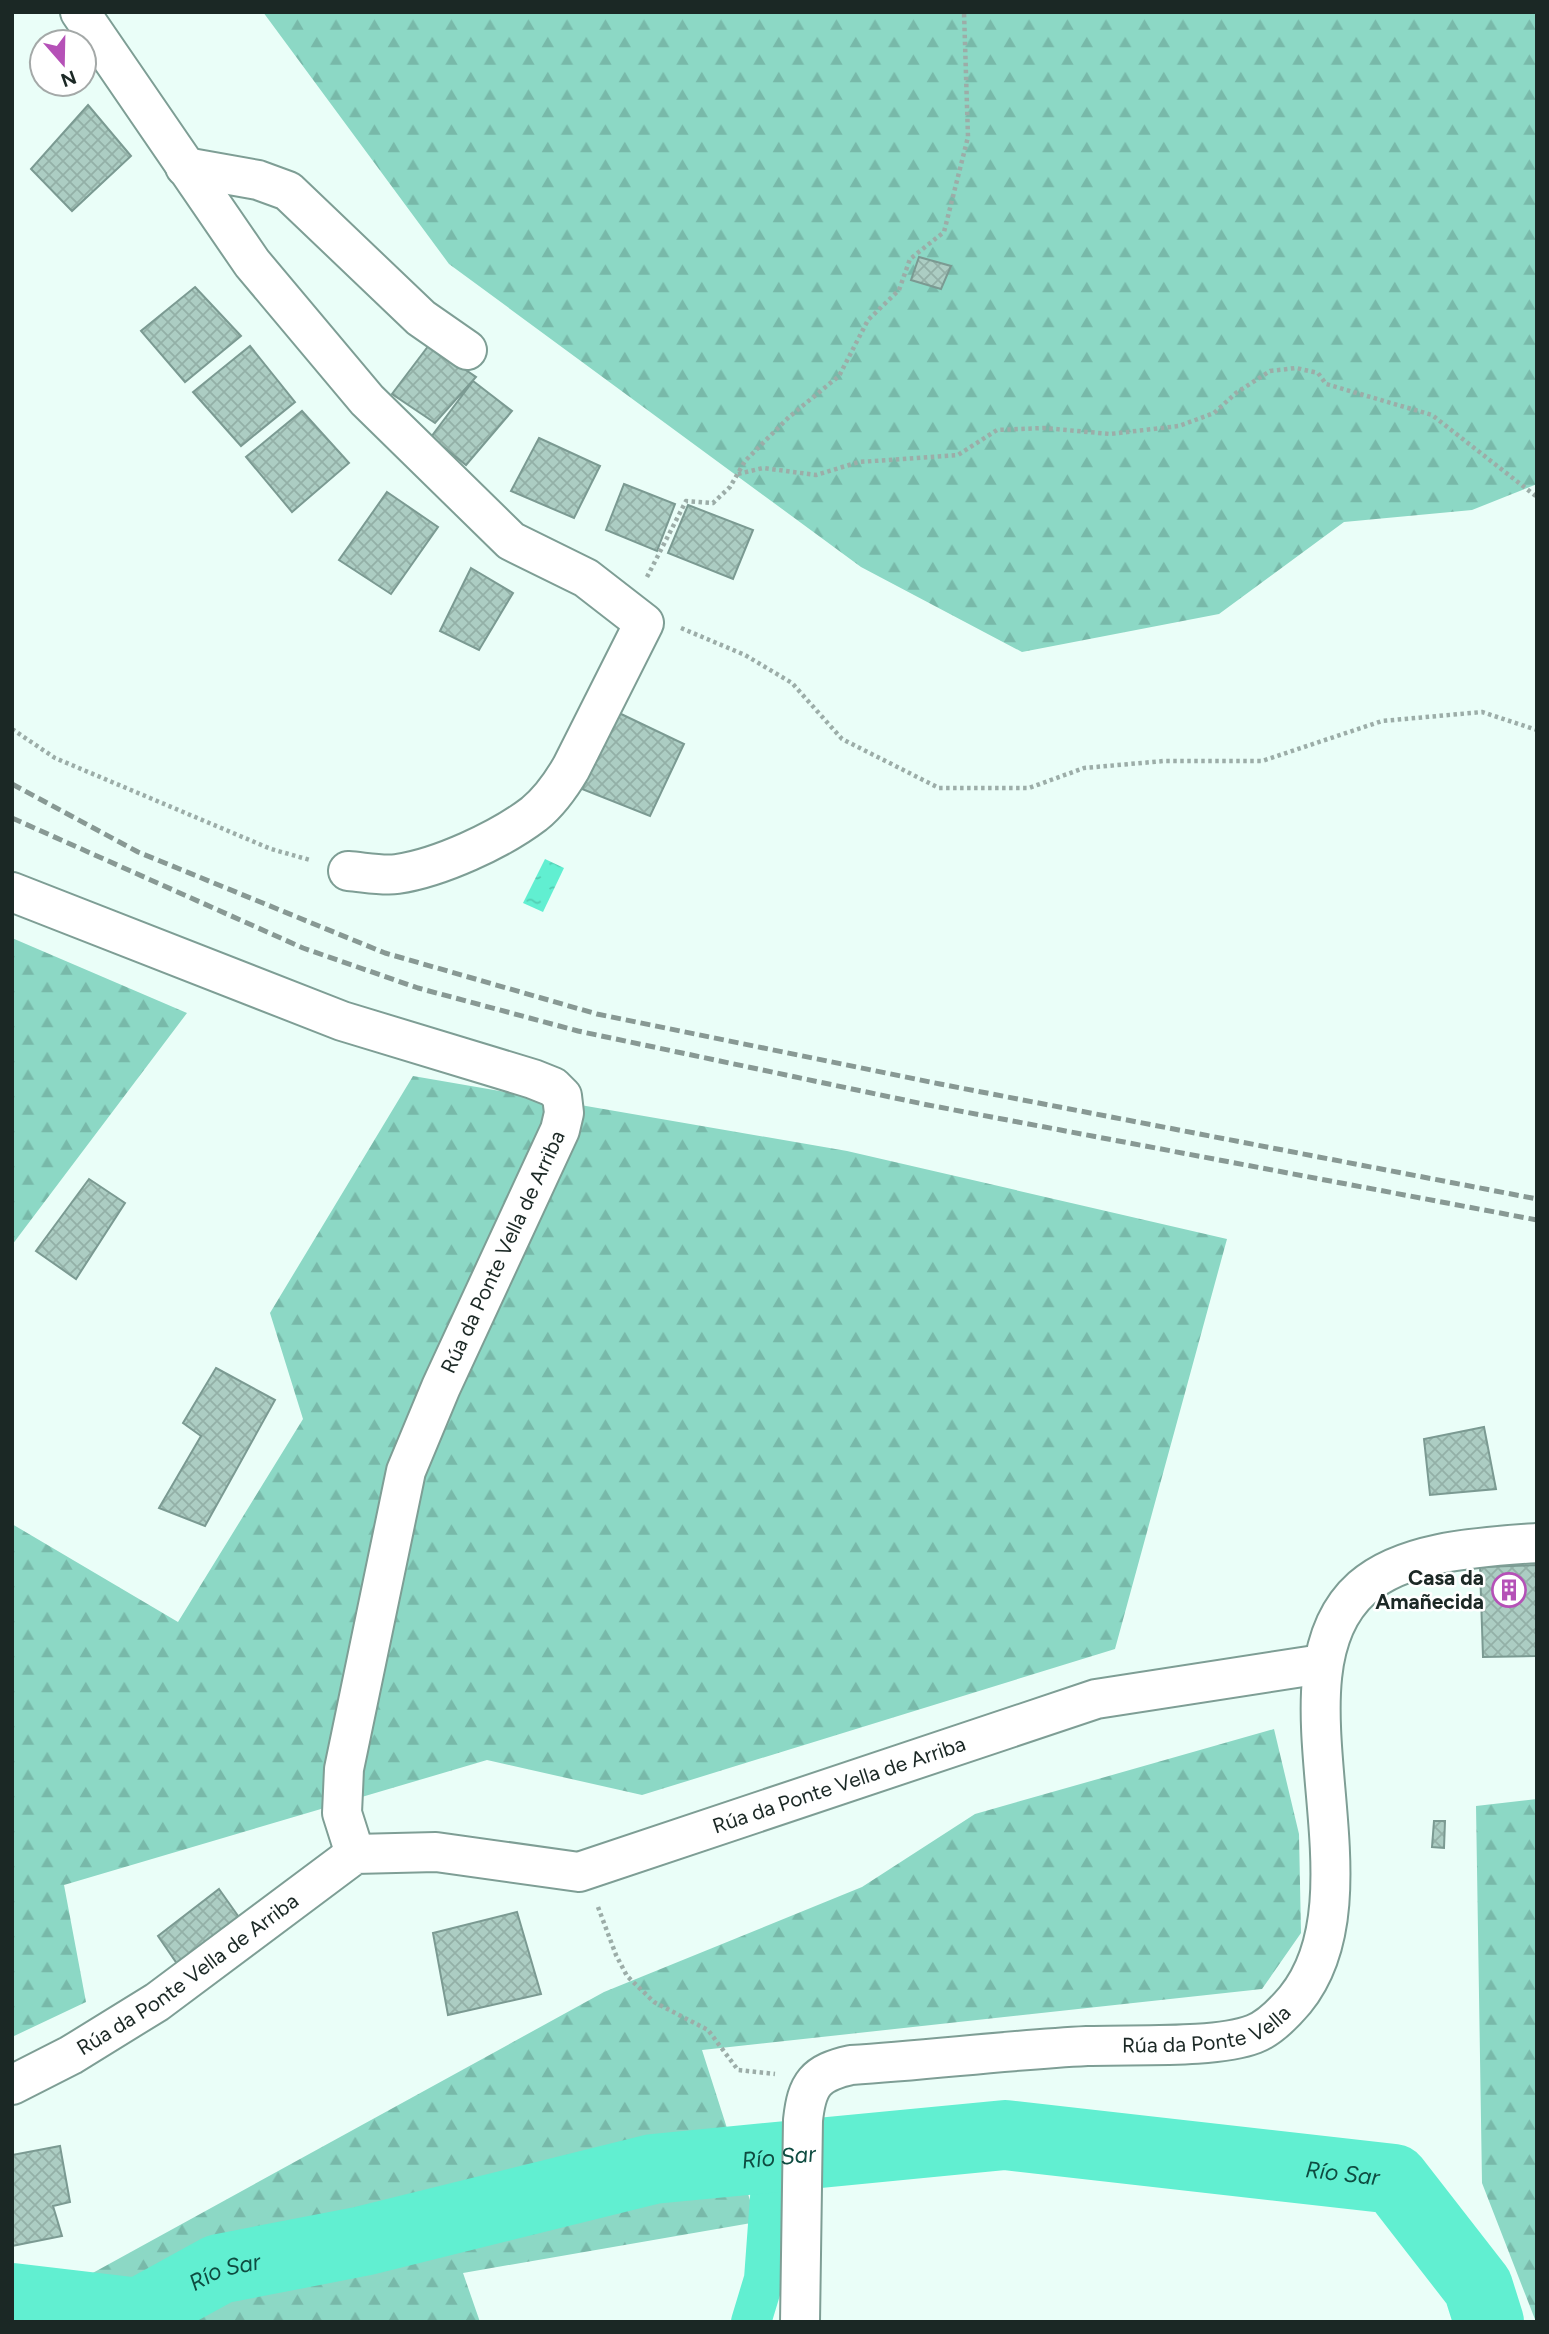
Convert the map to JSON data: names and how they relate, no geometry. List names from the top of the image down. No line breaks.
{"streets":{"street":["Rúa da Ponte Vella de Arriba","Rúa da Ponte Vella"]},"crossings":[["Rúa da Ponte Vella de Arriba","Rúa da Ponte Vella"]],"water":["Río Sar"],"places":{"building":["Casa da Amañecida"]},"north":"bottom"}
